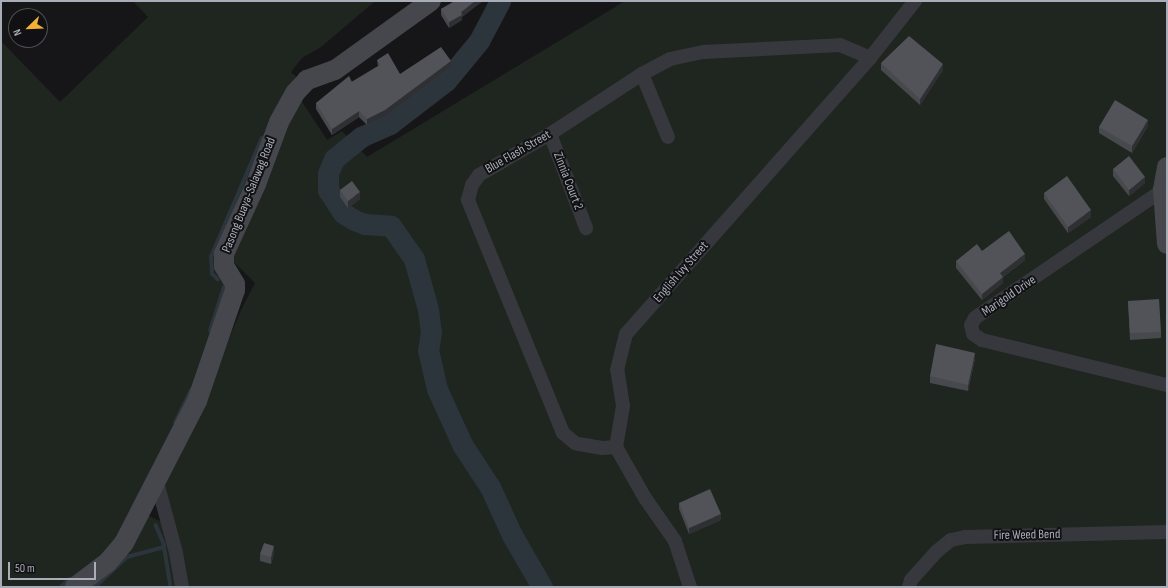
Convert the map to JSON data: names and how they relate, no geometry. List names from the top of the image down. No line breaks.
{"streets":{"street":["Blue Flash Street","Zinnia Court 2","Pasong Buaya-Salawag Road","English Ivy Street","Marigold Drive","Fire Weed Bend"]},"crossings":[["Blue Flash Street","Zinnia Court 2"],["Blue Flash Street","English Ivy Street"]],"scale_bar":"50 m","north":"bottom left"}
